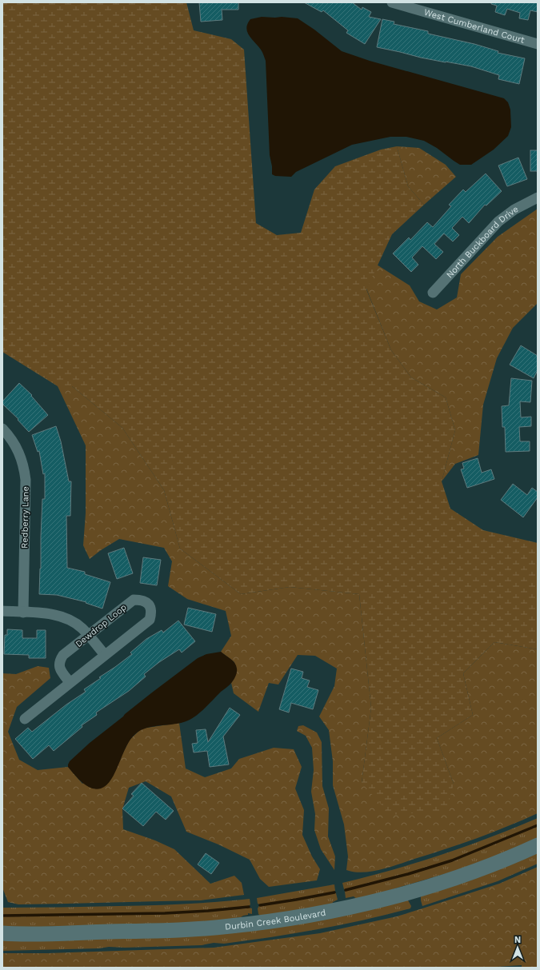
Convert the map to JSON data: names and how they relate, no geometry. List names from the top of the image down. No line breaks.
{"streets":{"street":["West Cumberland Court","North Buckboard Drive","Redberry Lane","Dewdrop Loop","Durbin Creek Boulevard"]},"north":"top"}
